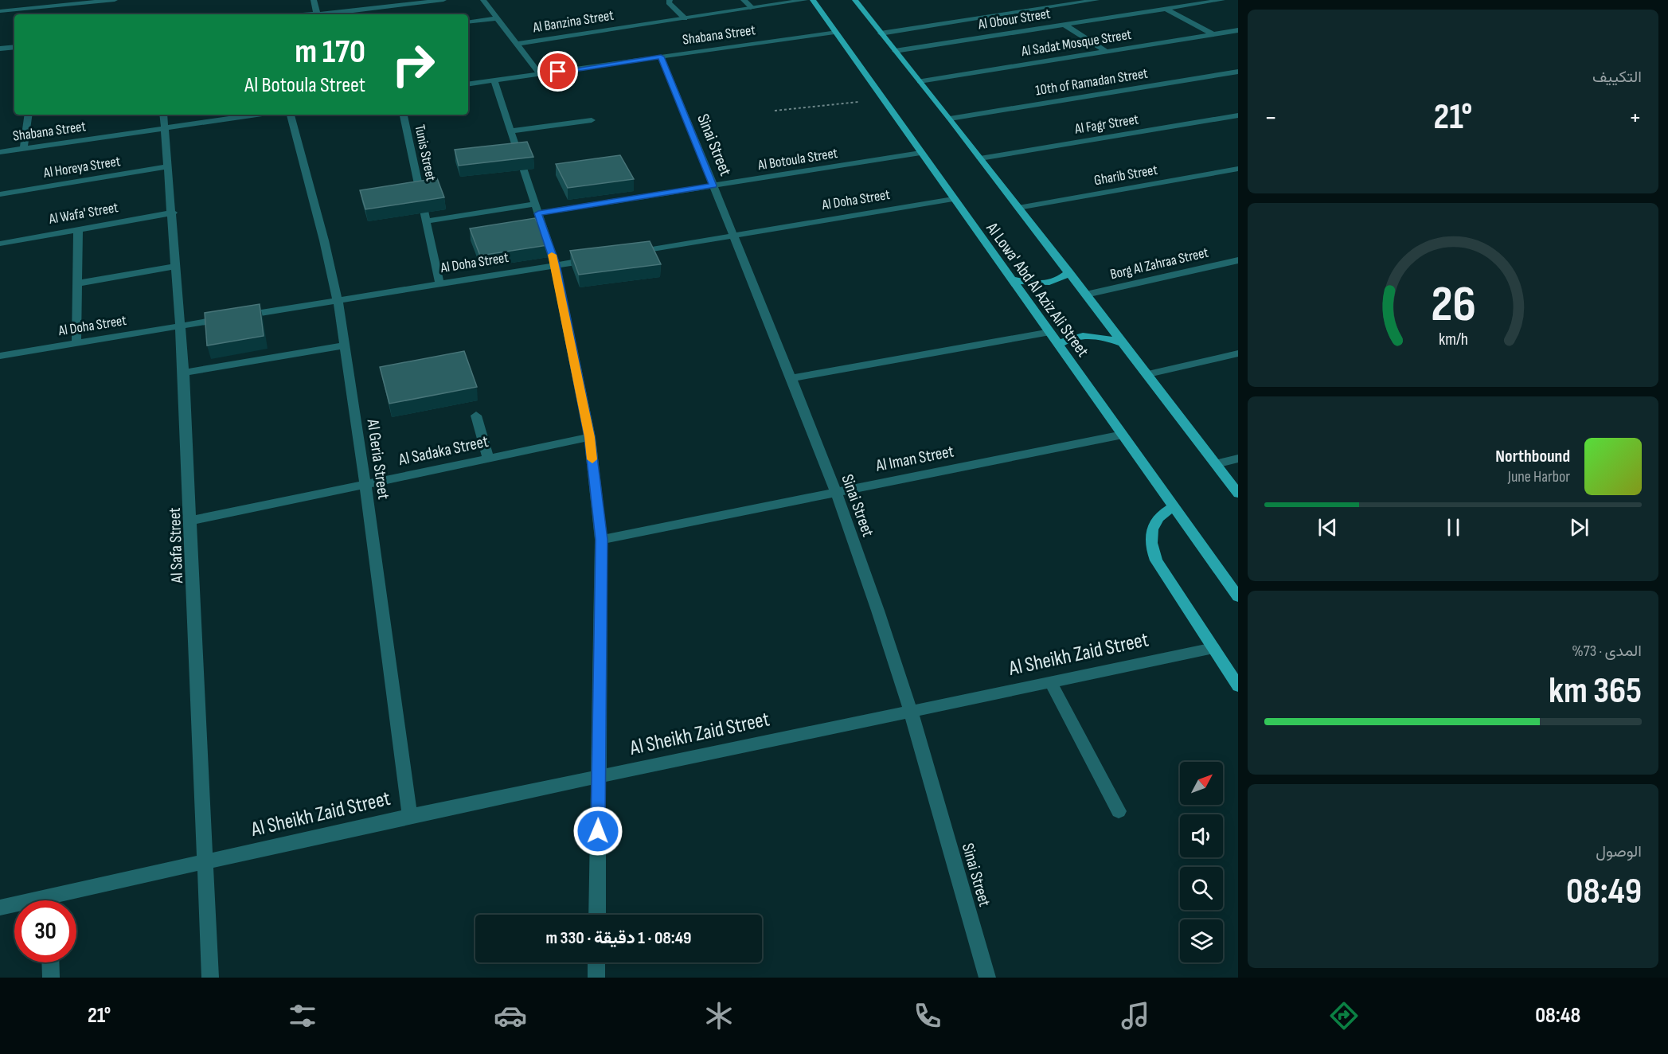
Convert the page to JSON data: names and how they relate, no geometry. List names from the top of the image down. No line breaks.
{"streets":{"main road":["Al Lowa' Abd Al Aziz Ali Street"],"street":["Al Obour Street","Al Banzina Street","Shabana Street","Al Sadat Mosque Street","10th of Ramadan Street","Al Fagr Street","Sinai Street","Tunis Street","Al Botoula Street","Al Horeya Street","Gharib Street","Al Doha Street","Al Wafa' Street","Borg Al Zahraa Street","Al Sadaka Street","Al Iman Street","Al Geria Street","Al Safa Street","Al Sheikh Zaid Street"]},"crossings":[["Al Obour Street","Al Lowa' Abd Al Aziz Ali Street"],["Shabana Street","Sinai Street"],["Shabana Street","Al Lowa' Abd Al Aziz Ali Street"],["Shabana Street","Al Safa Street"],["Al Sadat Mosque Street","Al Lowa' Abd Al Aziz Ali Street"],["10th of Ramadan Street","Al Lowa' Abd Al Aziz Ali Street"],["Al Fagr Street","Al Lowa' Abd Al Aziz Ali Street"],["Sinai Street","Al Botoula Street"],["Sinai Street","Al Doha Street"],["Sinai Street","Al Iman Street"],["Sinai Street","Al Sheikh Zaid Street"],["Tunis Street","Al Botoula Street"],["Tunis Street","Al Doha Street"],["Al Botoula Street","Al Lowa' Abd Al Aziz Ali Street"],["Al Horeya Street","Al Safa Street"],["Gharib Street","Al Lowa' Abd Al Aziz Ali Street"],["Al Doha Street","Al Lowa' Abd Al Aziz Ali Street"],["Al Doha Street","Al Geria Street"],["Al Doha Street","Al Safa Street"],["Al Wafa' Street","Al Safa Street"],["Borg Al Zahraa Street","Al Lowa' Abd Al Aziz Ali Street"],["Al Lowa' Abd Al Aziz Ali Street","Al Iman Street"],["Al Sadaka Street","Al Geria Street"],["Al Sadaka Street","Al Safa Street"],["Al Geria Street","Al Sheikh Zaid Street"],["Al Safa Street","Al Sheikh Zaid Street"]],"north":"top right","page":{"tile":["التكييف",["المدى · 73%","365 km"],["الوصول","08:49"]],"turn":["170 m","Al Botoula Street"],"heat":["−","21°","+"],"song":["Northbound","June Harbor"],"limit":"30","trip":"08:49 · 1 دقيقة · 330 m","tabs":["08:48","21°"],"gauge":["26","km/h"]}}
